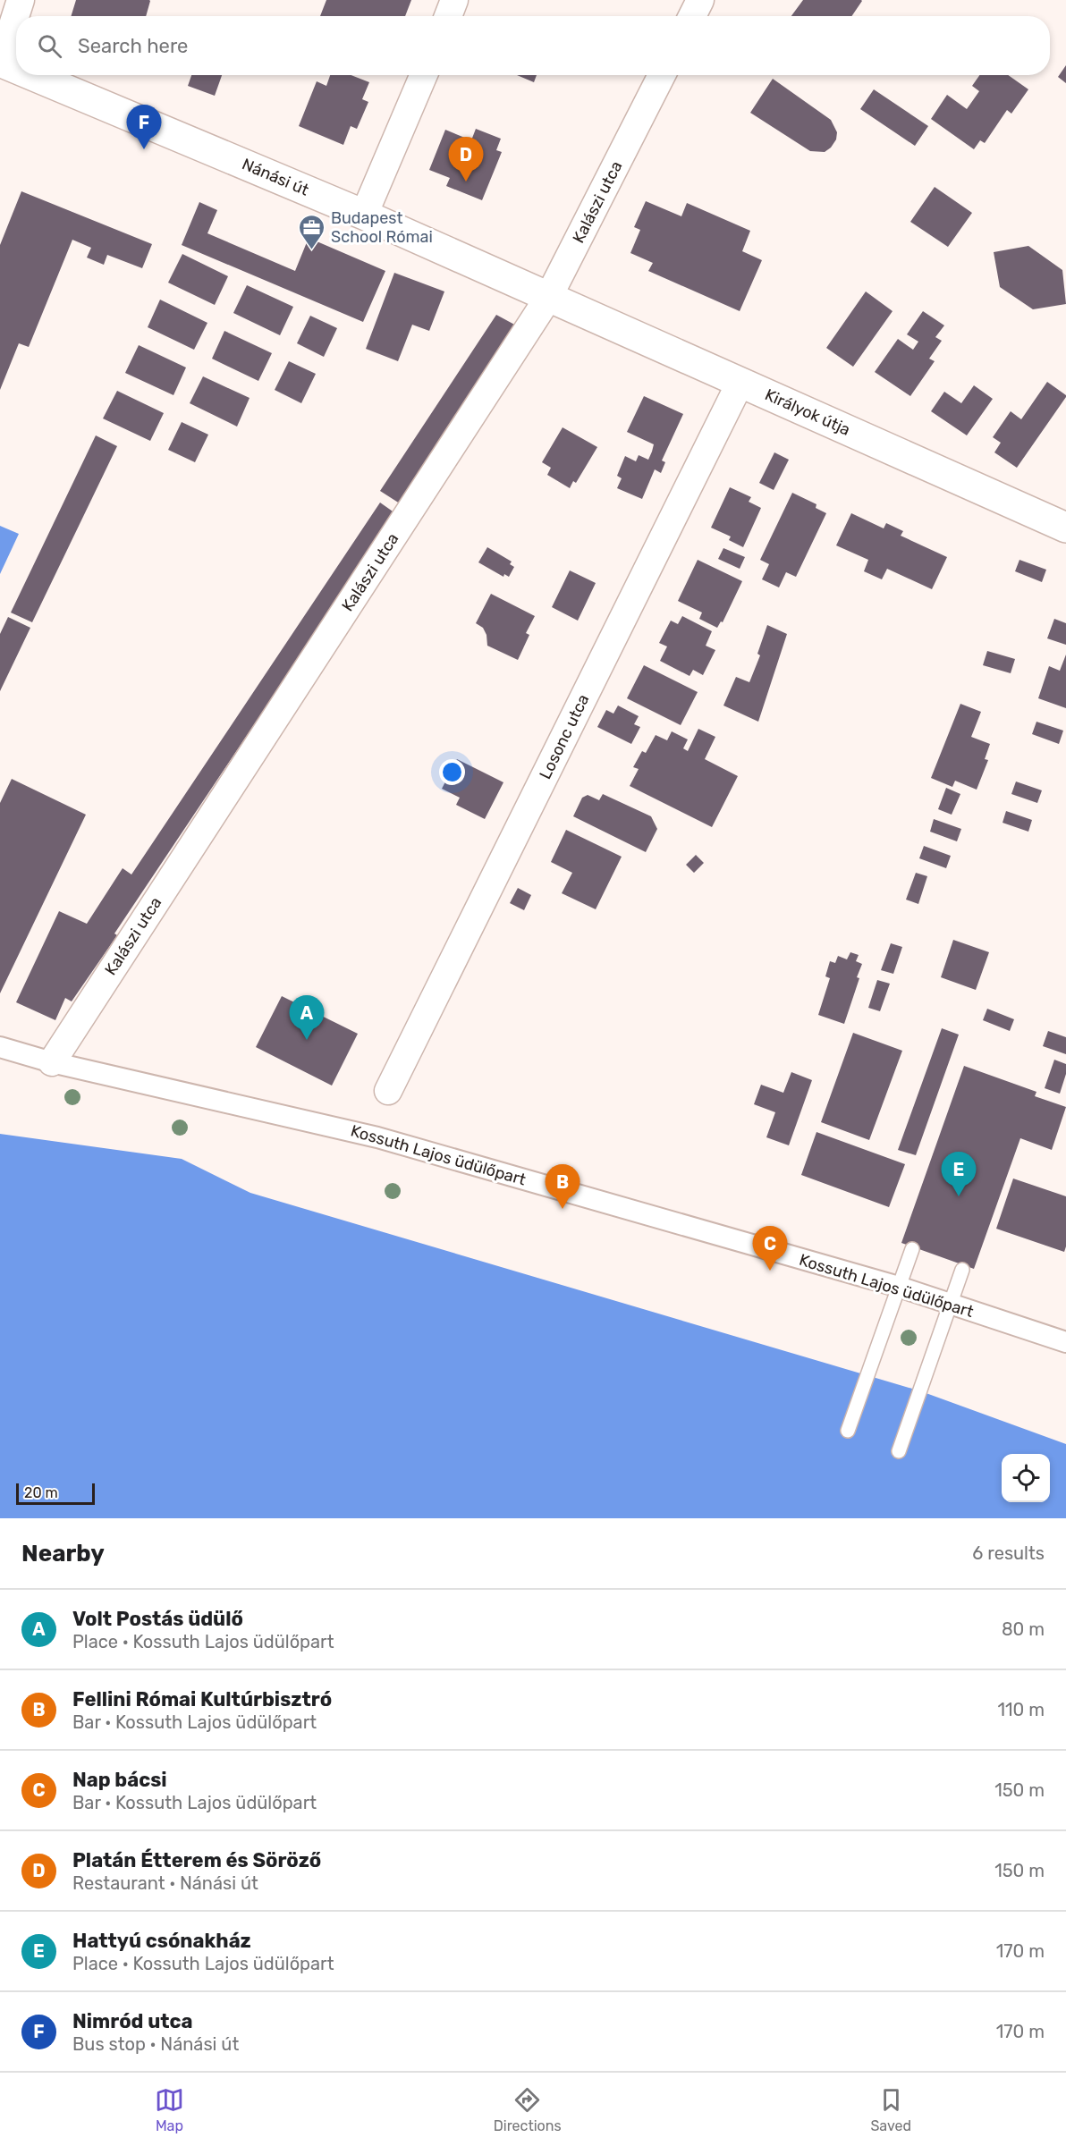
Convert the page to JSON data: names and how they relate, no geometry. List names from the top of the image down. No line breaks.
{"streets":{"street":["Nánási út","Kalászi utca","Királyok útja","Losonc utca","Kossuth Lajos üdülőpart"]},"crossings":[["Nánási út","Kalászi utca"],["Nánási út","Királyok útja"],["Kalászi utca","Királyok útja"],["Kalászi utca","Kossuth Lajos üdülőpart"],["Királyok útja","Losonc utca"]],"places":{"office":["Budapest School Római"]},"scale_bar":"20 m","page":{"search":"Search here","pins":["F","D","A","E","B","C"],"scale":"20 m","heading":["Nearby","6 results"],"list":[{"mark":"A","name":"Volt Postás üdülő","note":"Place · Kossuth Lajos üdülőpart","value":"80 m"},{"mark":"B","name":"Fellini Római Kultúrbisztró","note":"Bar · Kossuth Lajos üdülőpart","value":"110 m"},{"mark":"C","name":"Nap bácsi","note":"Bar · Kossuth Lajos üdülőpart","value":"150 m"},{"mark":"D","name":"Platán Étterem és Söröző","note":"Restaurant · Nánási út","value":"150 m"},{"mark":"E","name":"Hattyú csónakház","note":"Place · Kossuth Lajos üdülőpart","value":"170 m"},{"mark":"F","name":"Nimród utca","note":"Bus stop · Nánási út","value":"170 m"}],"nav":["Map","Directions","Saved"]}}
